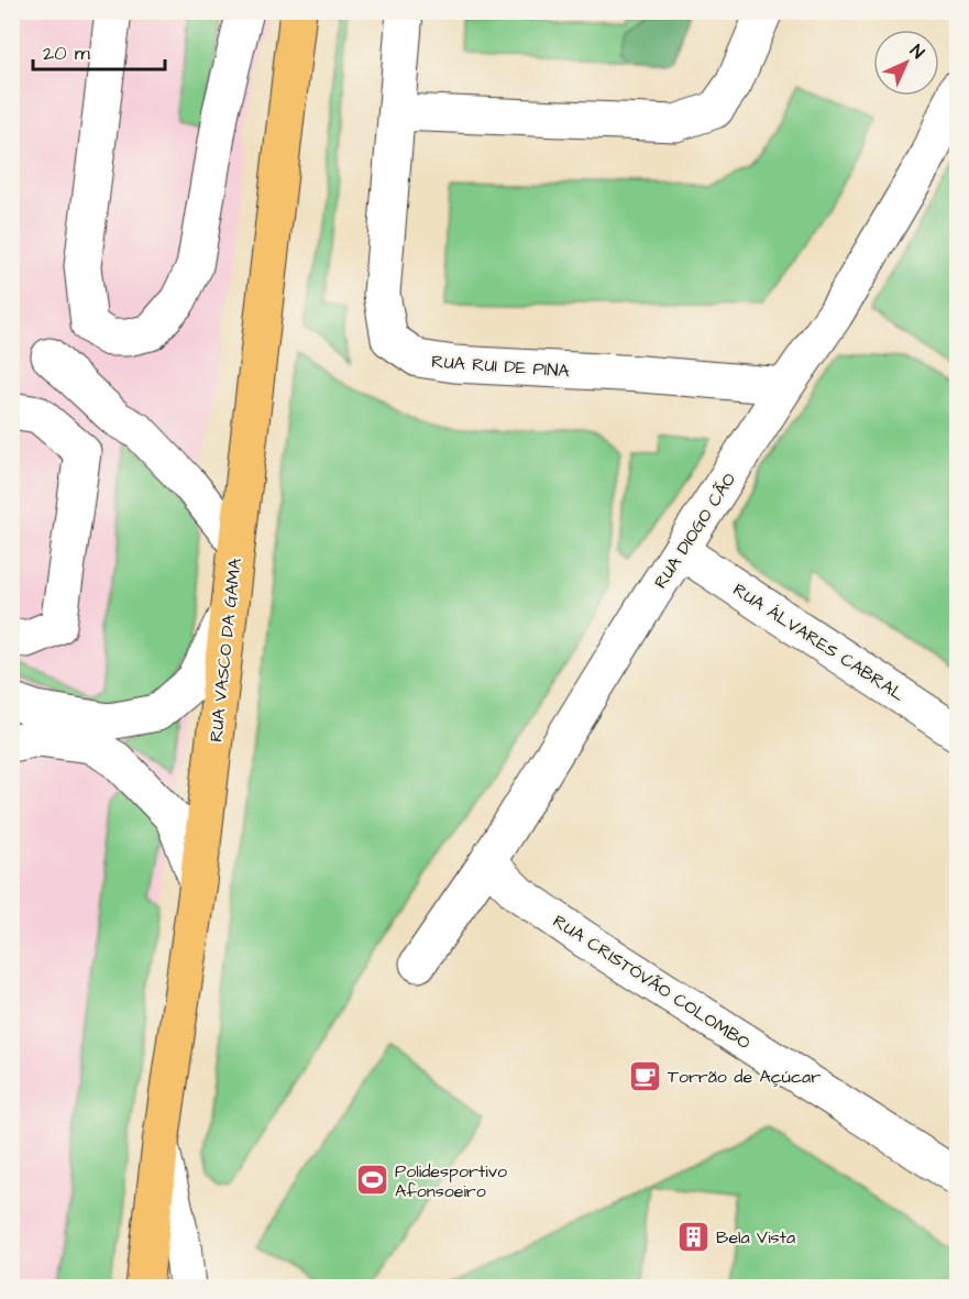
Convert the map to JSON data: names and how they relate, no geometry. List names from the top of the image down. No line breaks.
{"streets":{"main road":["RUA VASCO DA GAMA"],"street":["RUA RUI DE PINA","RUA DIOGO CÃO","RUA ÁLVARES CABRAL","RUA CRISTÓVÃO COLOMBO"]},"crossings":[["RUA RUI DE PINA","RUA DIOGO CÃO"],["RUA DIOGO CÃO","RUA ÁLVARES CABRAL"],["RUA DIOGO CÃO","RUA CRISTÓVÃO COLOMBO"]],"places":{"cafe":["Torrão de Açúcar"],"sports":["Polidesportivo Afonsoeiro"],"building":["Bela Vista"]},"scale_bar":"20 m","north":"top right"}
